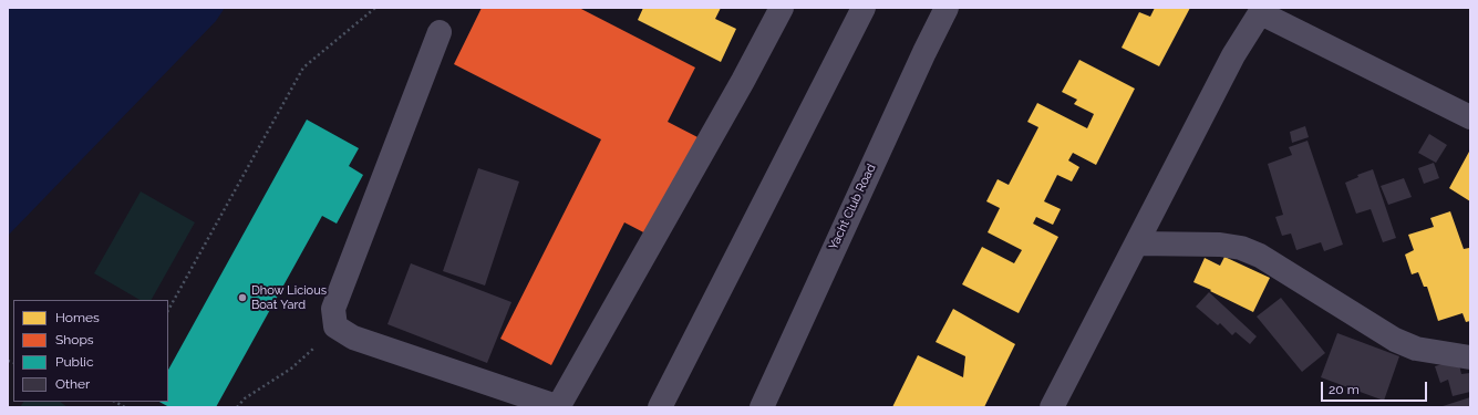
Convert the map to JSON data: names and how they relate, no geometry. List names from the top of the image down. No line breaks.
{"streets":{"street":["Yacht Club Road"]},"places":["Dhow Licious Boat Yard"],"legend":["Homes","Shops","Public","Other"],"scale_bar":"20 m"}
